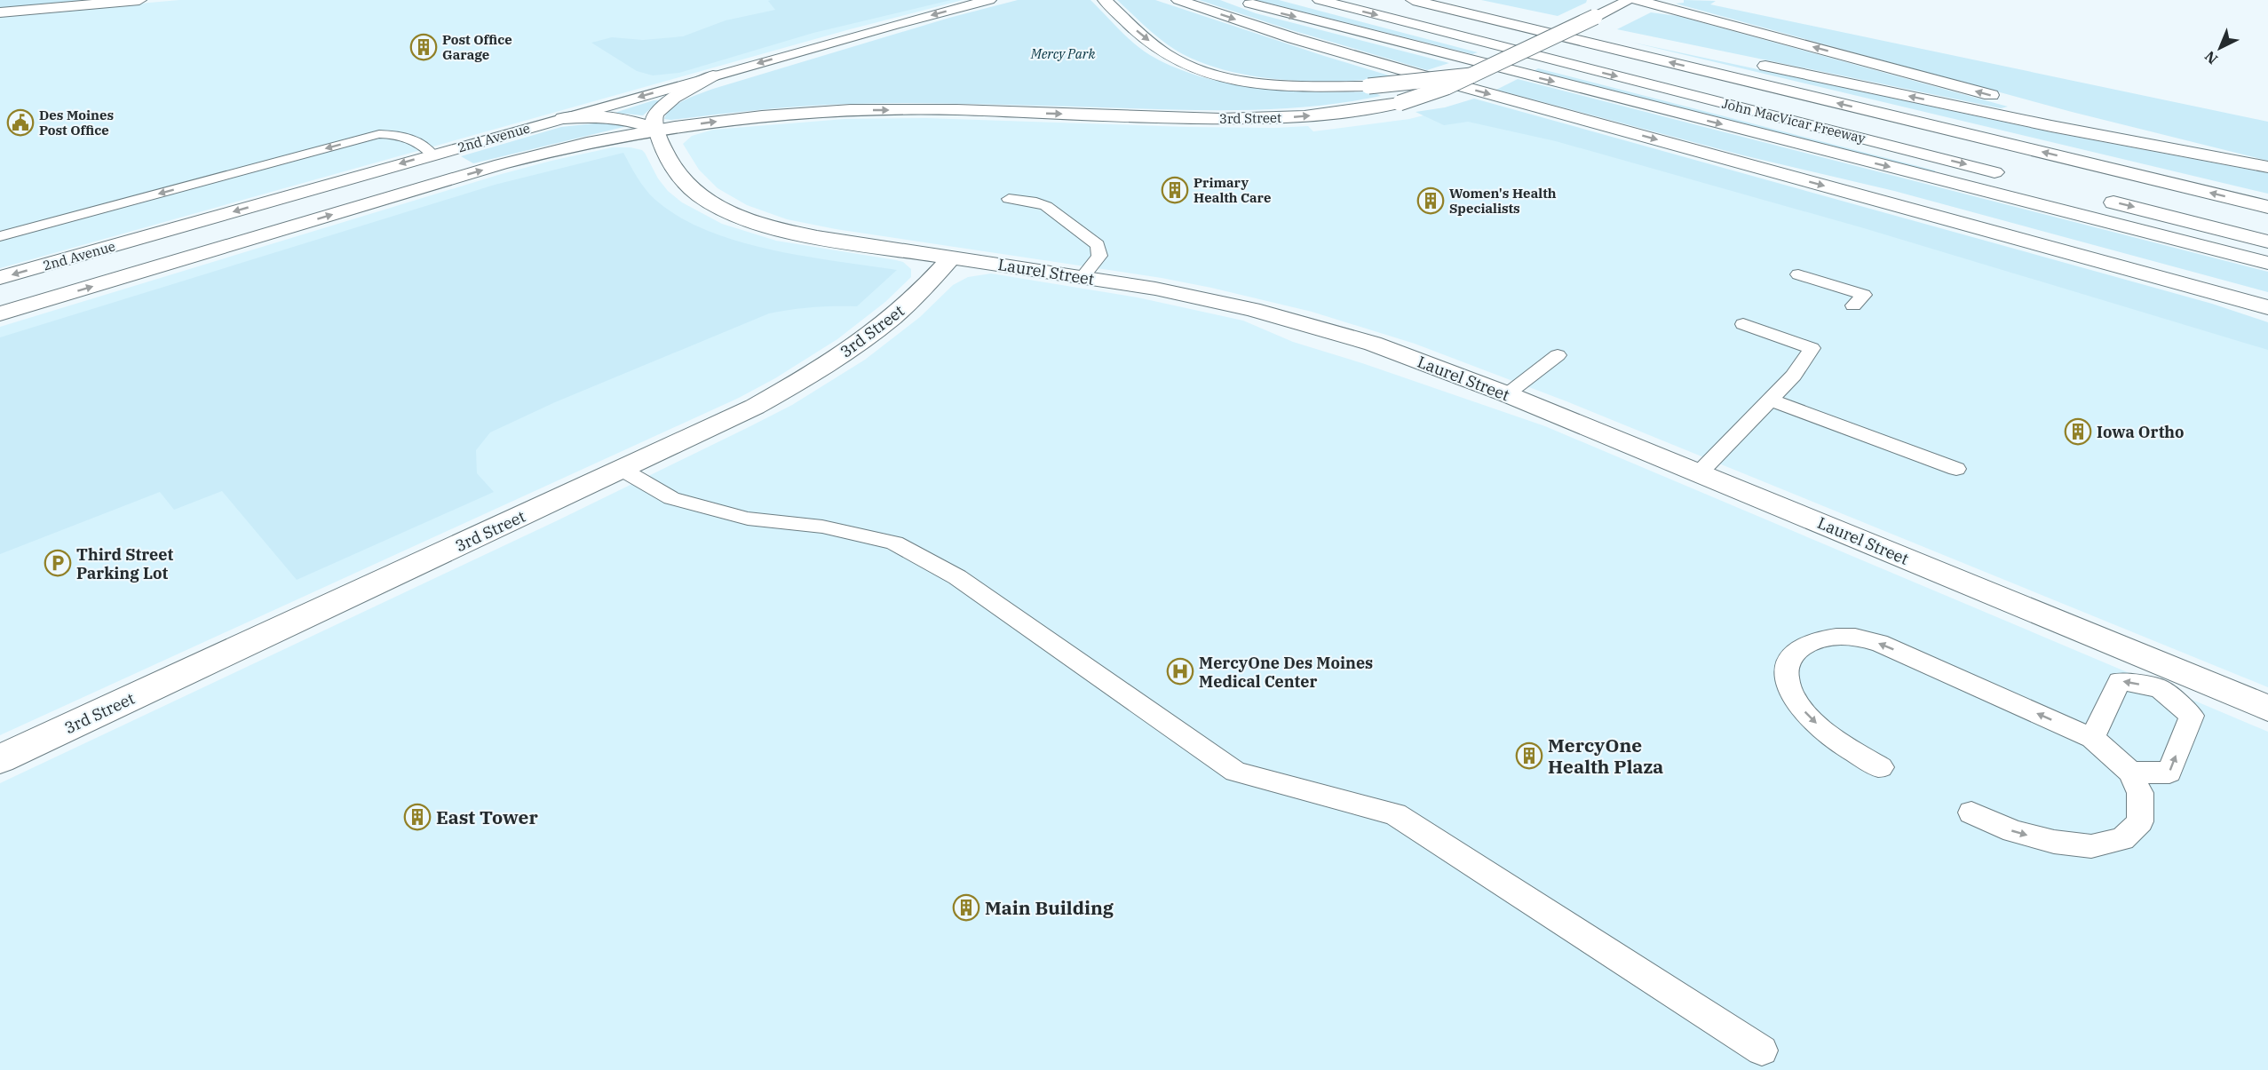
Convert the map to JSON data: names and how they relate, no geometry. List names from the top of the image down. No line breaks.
{"streets":{"main road":["3rd Street","John MacVicar Freeway","2nd Avenue","Laurel Street"]},"crossings":[["3rd Street","2nd Avenue"],["3rd Street","Laurel Street"],["2nd Avenue","Laurel Street"]],"parks":["Mercy Park"],"places":{"building":["Post Office Garage","Primary Health Care","Women's Health Specialists","Iowa Ortho","MercyOne Health Plaza","East Tower","Main Building"],"public building":["Des Moines Post Office"],"parking":["Third Street Parking Lot"],"hospital":["MercyOne Des Moines Medical Center"]},"north":"bottom left"}
